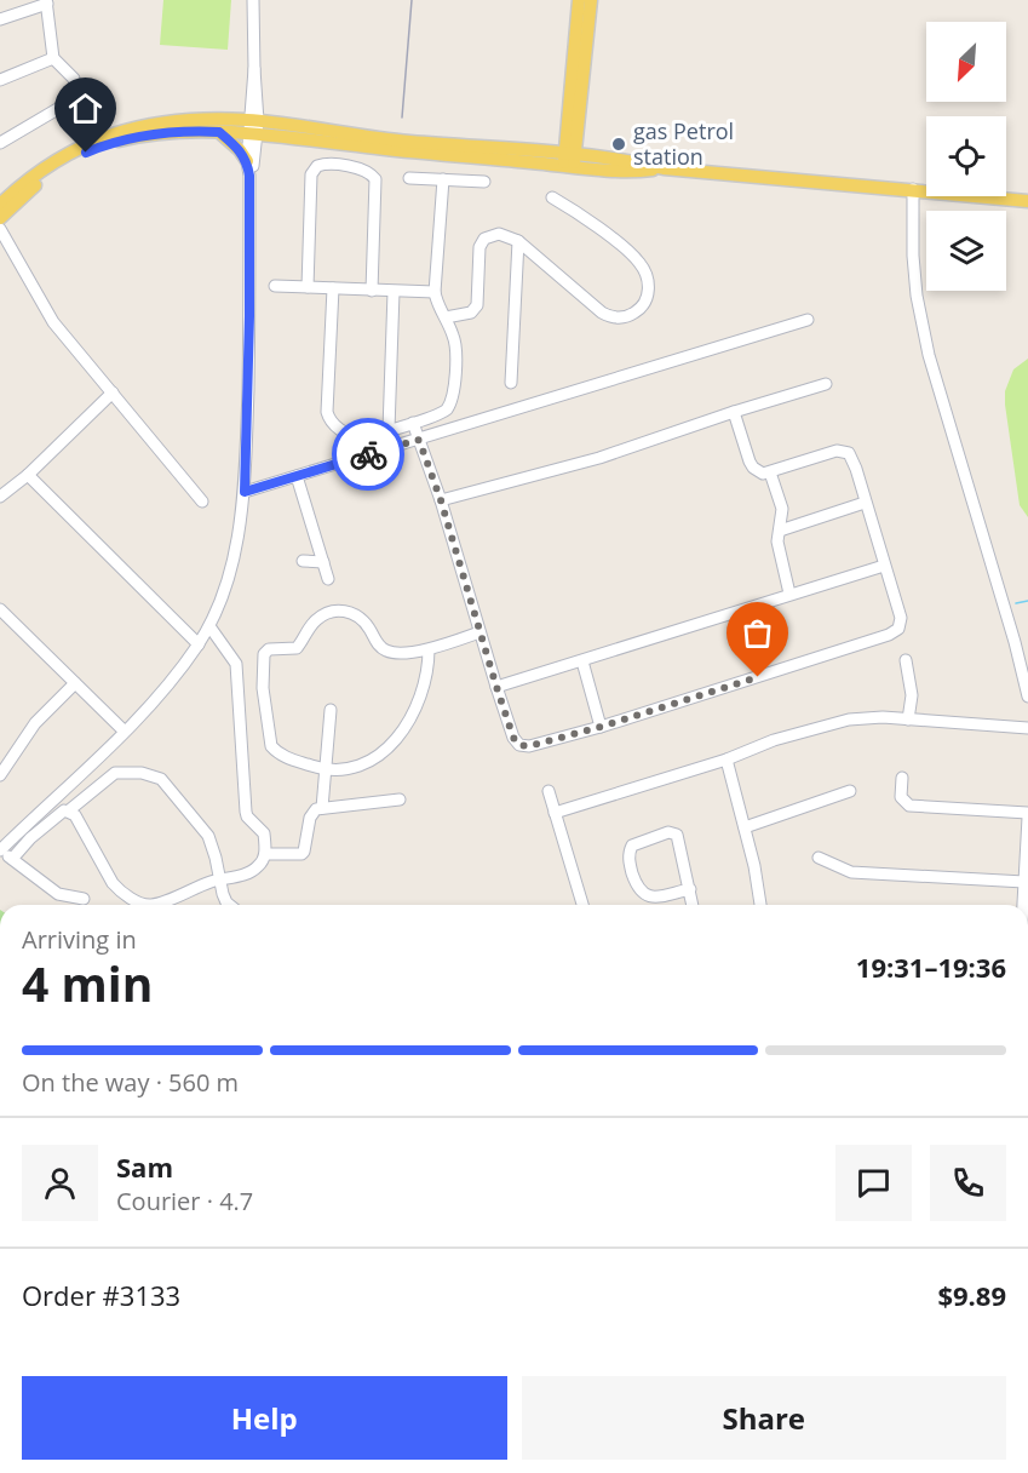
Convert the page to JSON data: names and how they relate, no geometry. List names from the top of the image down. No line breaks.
{"places":["gas Petrol station"],"north":"bottom left","page":{"heading":["4 min","Arriving in","19:31–19:36"],"panel":["Sam","Courier · 4.7","Order #3133","$9.89"],"bar":"On the way · 560 m","buttons":["Help","Share"]}}
